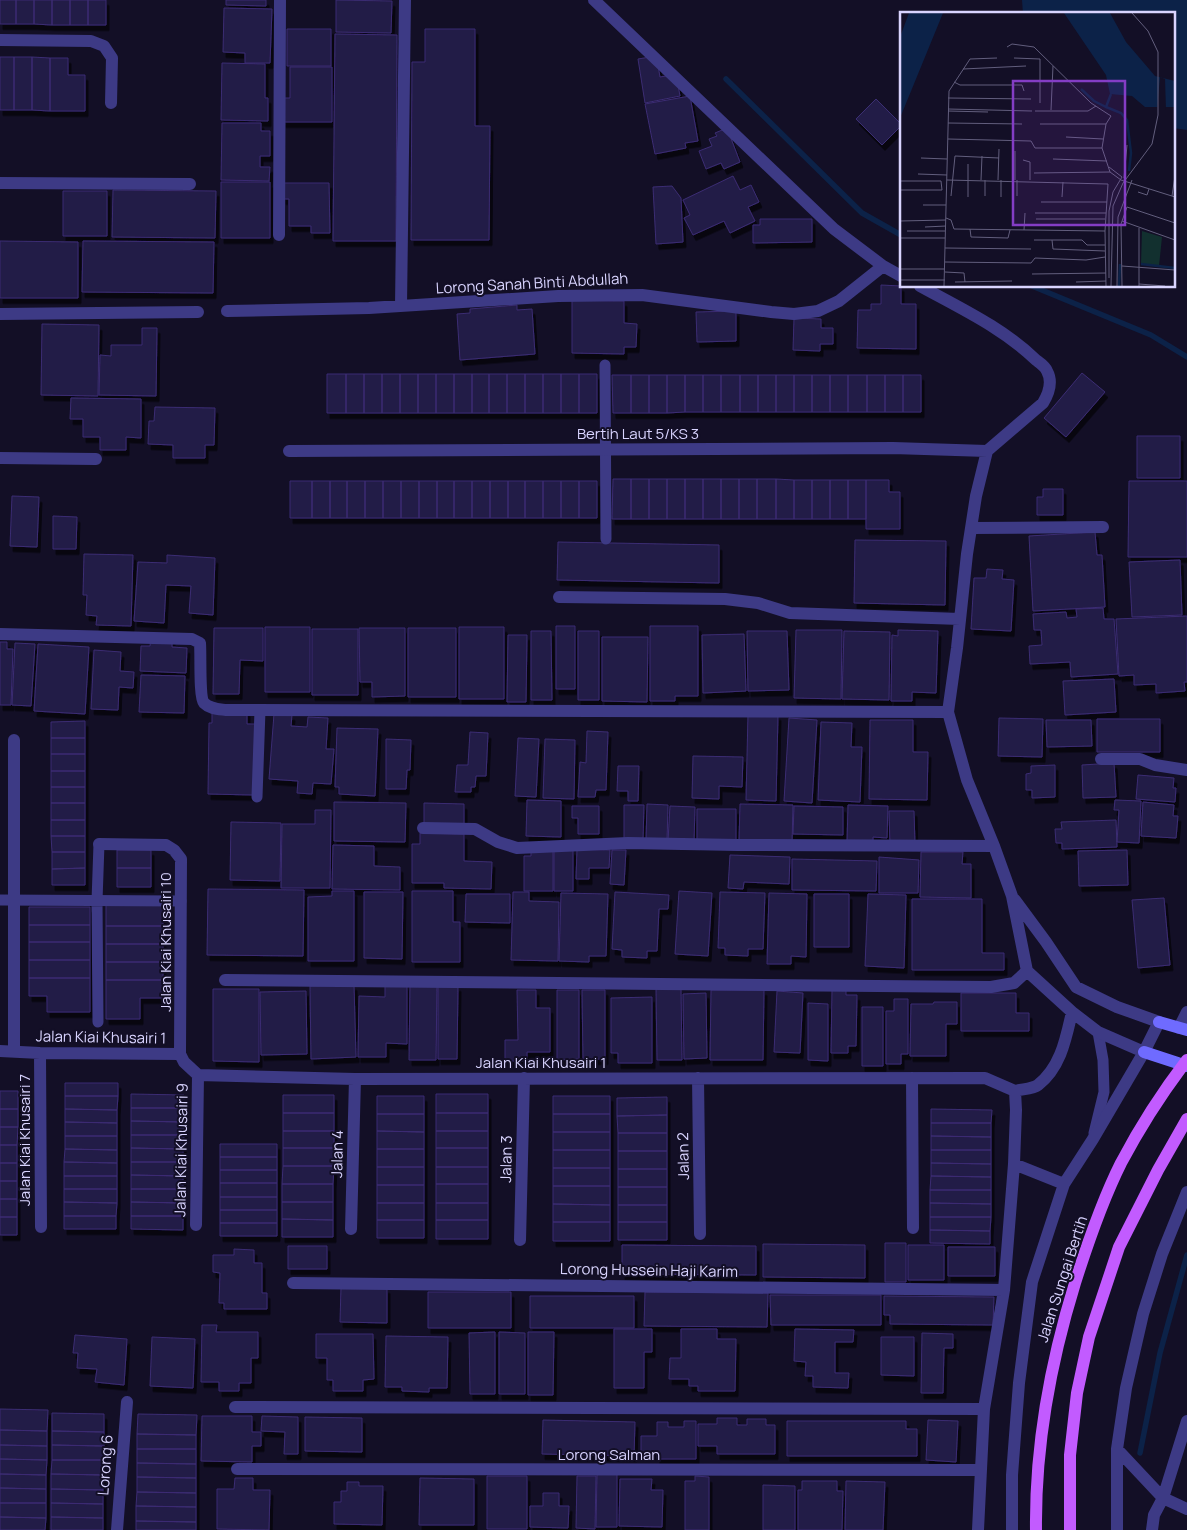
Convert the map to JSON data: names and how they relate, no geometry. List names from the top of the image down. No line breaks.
{"streets":{"main road":["Jalan Sungai Bertih"],"street":["Lorong Sanah Binti Abdullah","Bertih Laut 5/KS 3","Jalan Kiai Khusairi 10","Jalan Kiai Khusairi 1","Jalan Kiai Khusairi 7","Jalan Kiai Khusairi 9","Jalan 4","Jalan 2","Jalan 3","Lorong Hussein Haji Karim","Lorong Salman","Lorong 6"]},"crossings":[["Jalan Kiai Khusairi 10","Jalan Kiai Khusairi 1"],["Jalan Kiai Khusairi 1","Jalan Kiai Khusairi 7"],["Jalan Kiai Khusairi 1","Jalan Kiai Khusairi 9"],["Jalan Kiai Khusairi 1","Jalan 4"],["Jalan Kiai Khusairi 1","Jalan 2"],["Jalan Kiai Khusairi 1","Jalan 3"]]}
